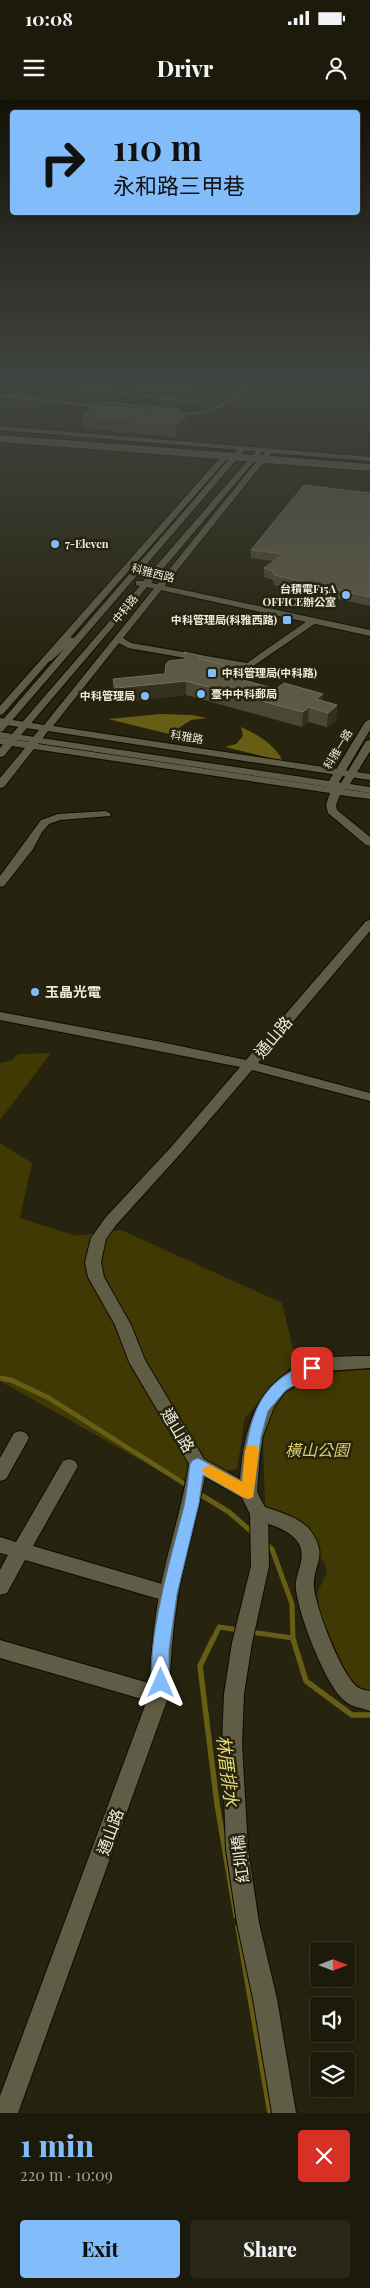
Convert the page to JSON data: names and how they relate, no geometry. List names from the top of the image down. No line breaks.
{"streets":{"street":["科雅西路","中科路","科雅路","科雅一路","通山路","紅圳橋"]},"crossings":[["科雅西路","中科路"],["中科路","科雅路"],["科雅路","科雅一路"]],"water":["林厝排水"],"parks":["橫山公園"],"places":{"other":["7-Eleven","台積電F15A OFFICE辦公室","臺中中科郵局","中科管理局","玉晶光電"],"transit":["中科管理局(科雅西路)","中科管理局(中科路)"]},"north":"right","page":{"status":"10:08","header":"Drivr","turn":["110 m","永和路三甲巷"],"heading":["1 min","220 m · 10:09"],"buttons":["Exit","Share"]}}
